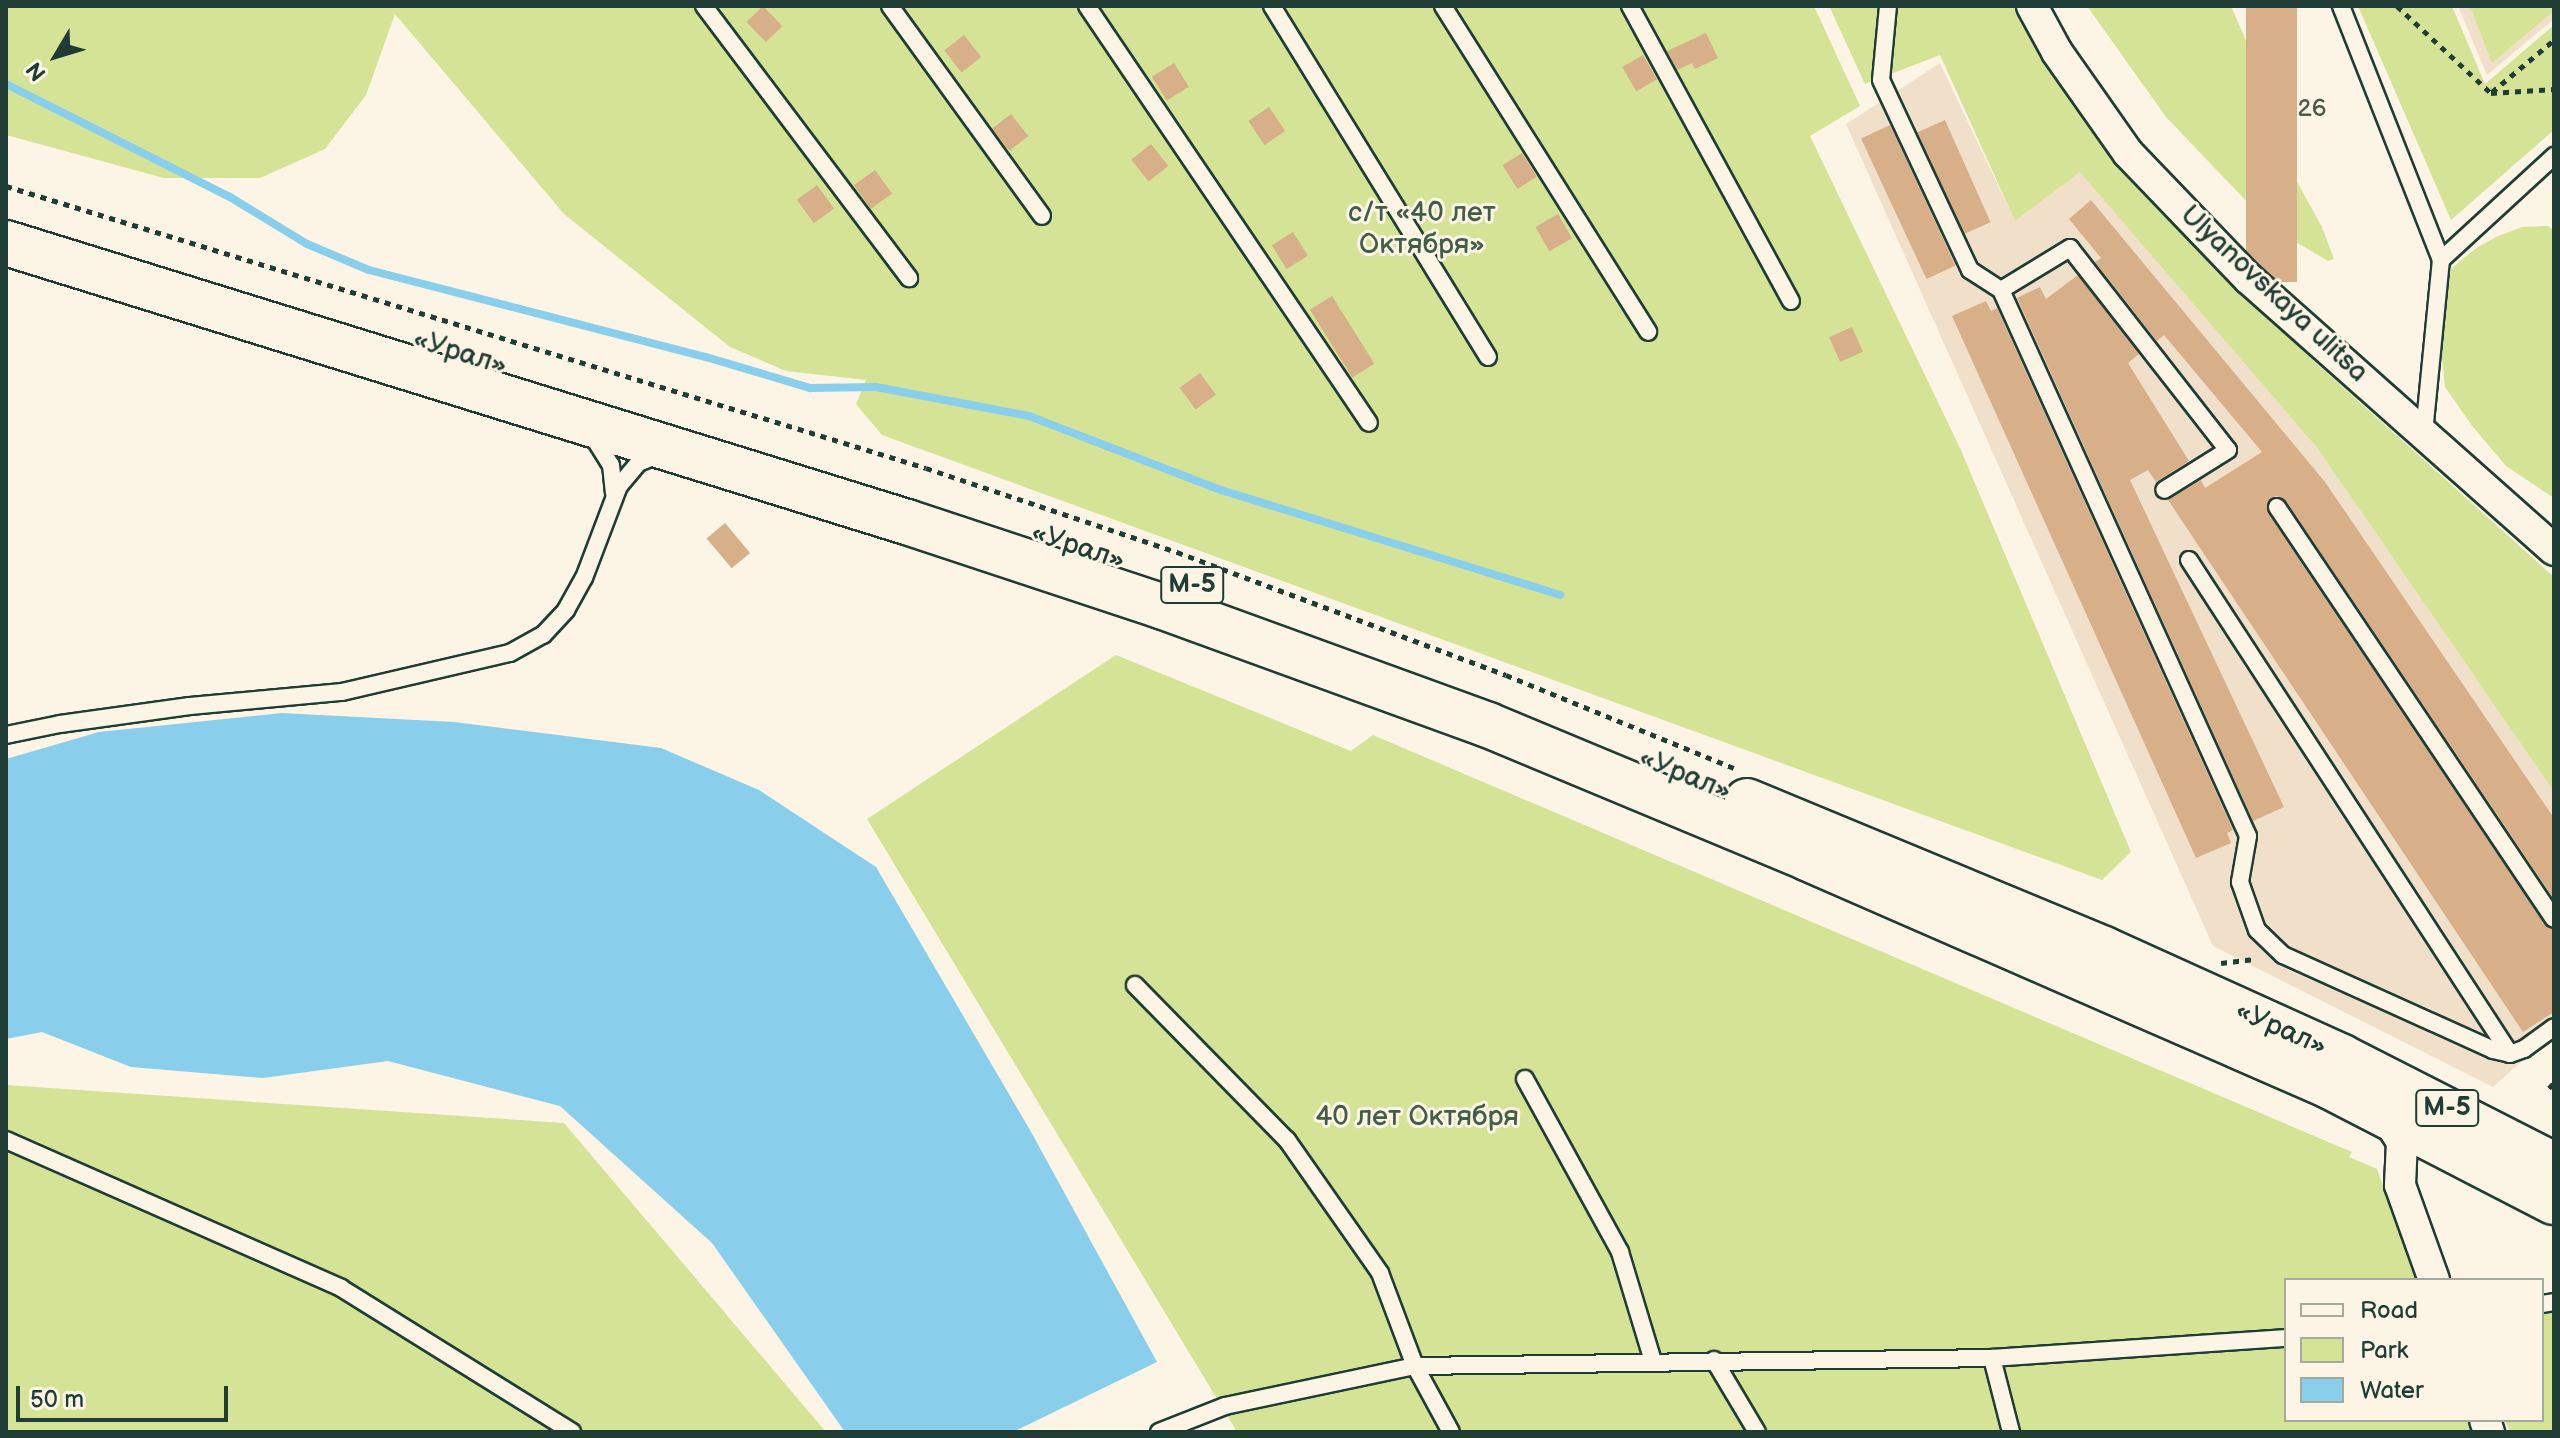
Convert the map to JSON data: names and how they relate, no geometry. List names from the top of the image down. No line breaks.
{"streets":{"highway":["«Урал»","М-5"],"street":["Ulyanovskaya ulitsa"]},"crossings":[["«Урал»","М-5"]],"parks":["с/т «40 лет Октября»","40 лет Октября"],"house_numbers":["26"],"legend":["Road","Park","Water"],"scale_bar":"50 m","north":"bottom left"}
